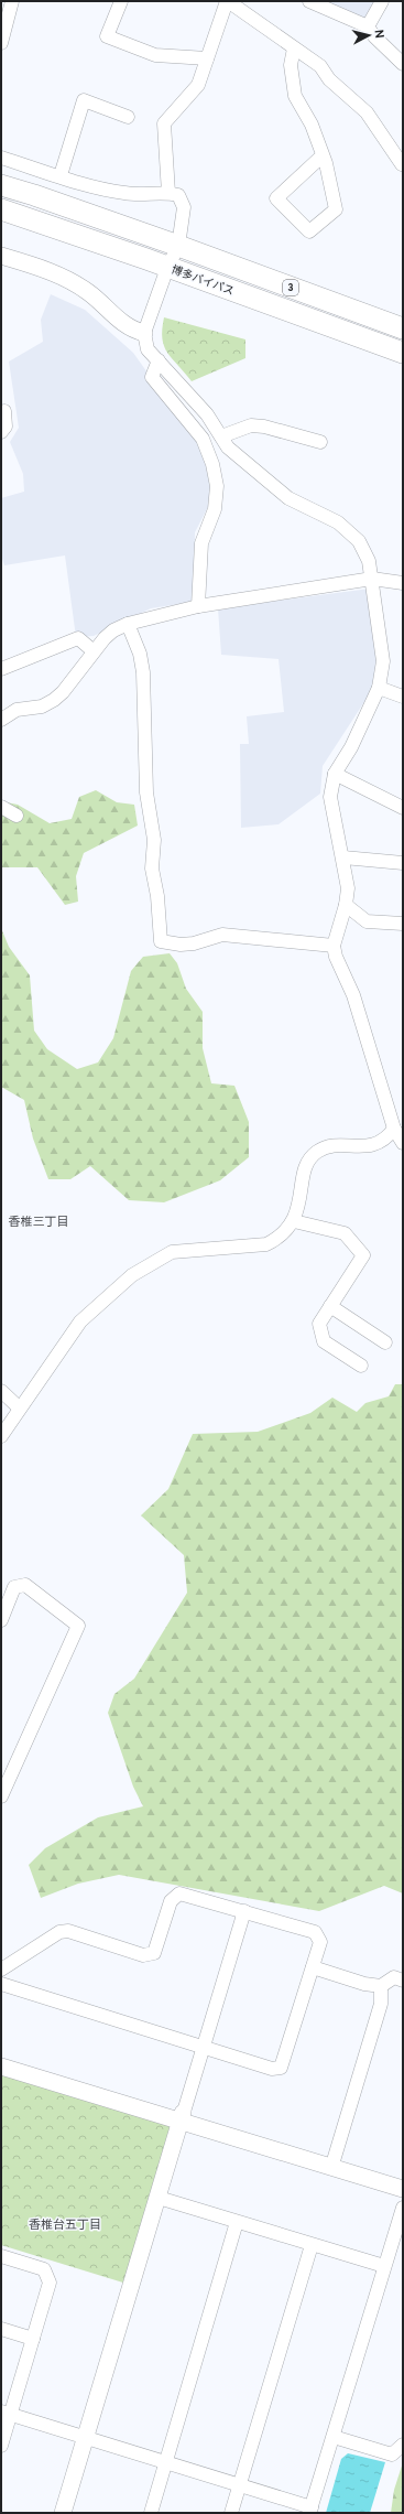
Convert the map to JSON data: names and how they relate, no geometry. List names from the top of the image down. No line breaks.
{"streets":{"highway":["博多バイパス","3"]},"districts":["香椎三丁目","香椎台五丁目"],"north":"right"}
